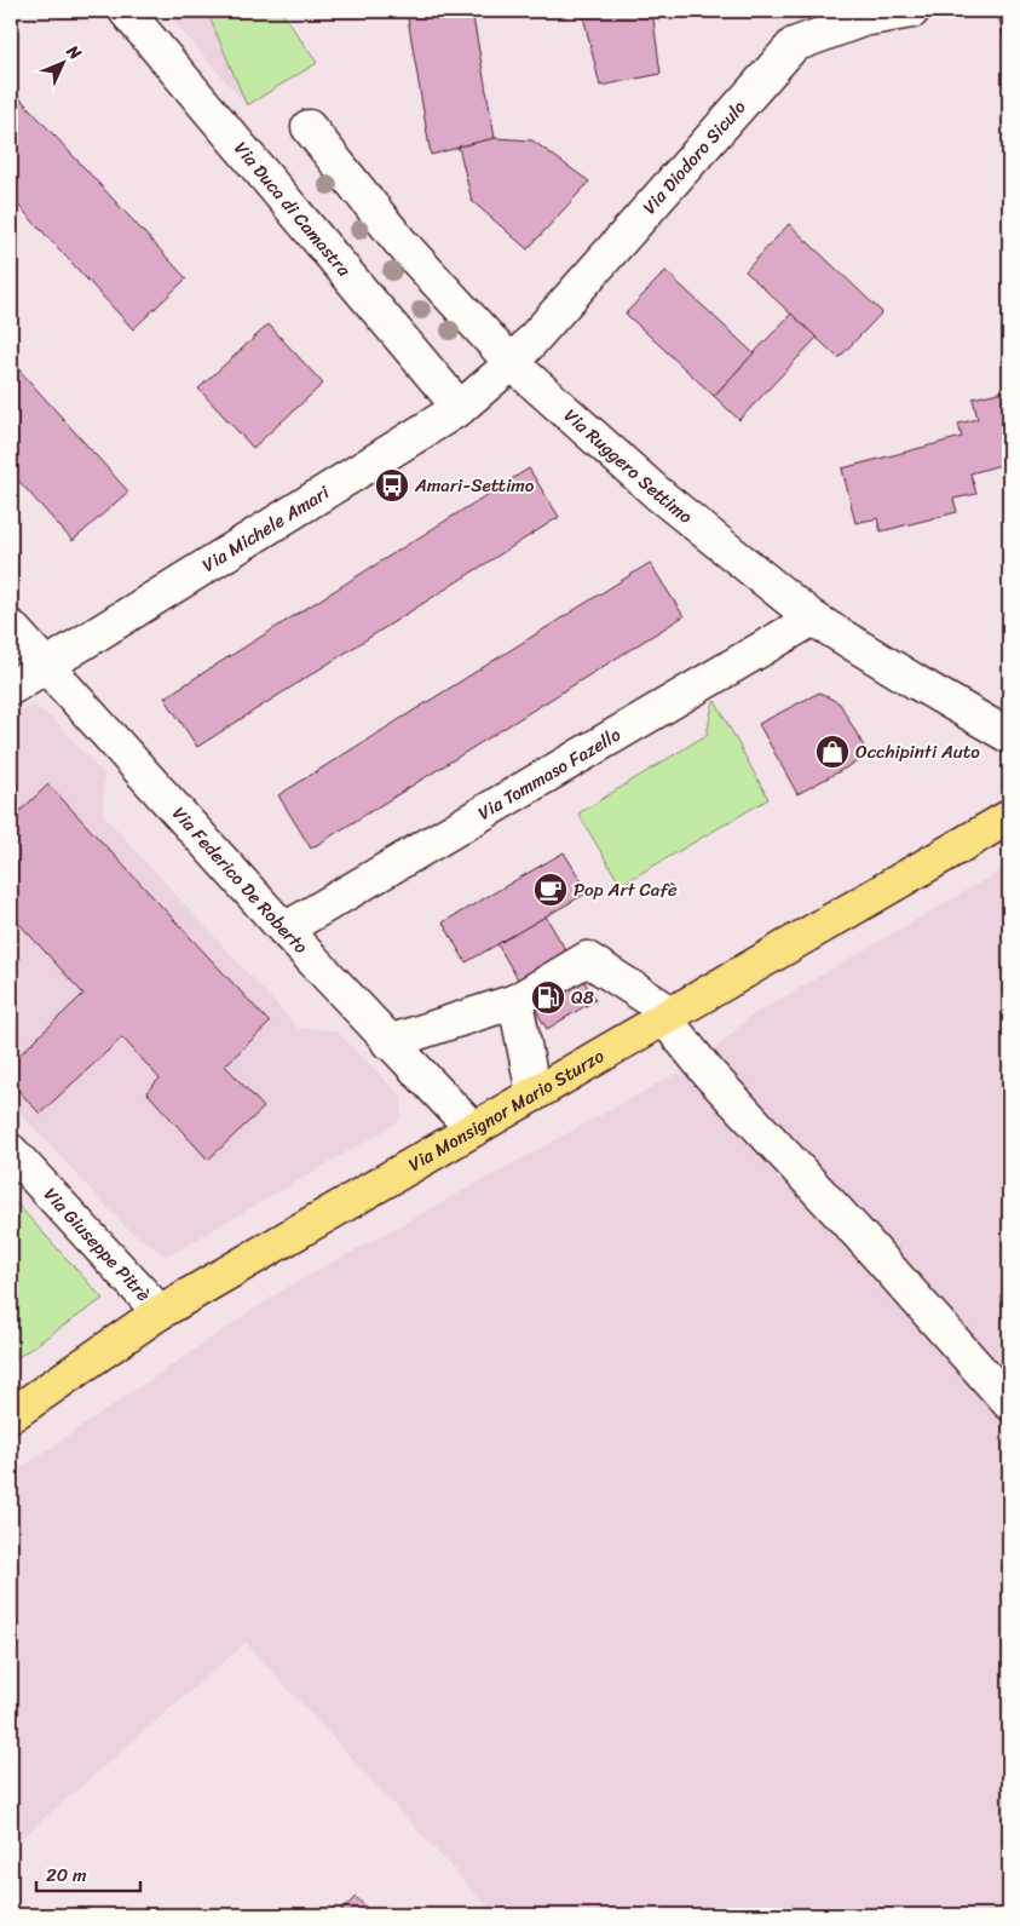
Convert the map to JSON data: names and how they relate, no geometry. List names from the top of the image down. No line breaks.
{"streets":{"main road":["Via Monsignor Mario Sturzo"],"street":["Via Diodoro Siculo","Via Duca di Camastra","Via Ruggero Settimo","Via Michele Amari","Via Tommaso Fazello","Via Federico De Roberto","Via Giuseppe Pitrè"]},"crossings":[["Via Diodoro Siculo","Via Ruggero Settimo"],["Via Diodoro Siculo","Via Michele Amari"],["Via Duca di Camastra","Via Michele Amari"],["Via Ruggero Settimo","Via Michele Amari"],["Via Ruggero Settimo","Via Tommaso Fazello"],["Via Michele Amari","Via Federico De Roberto"],["Via Tommaso Fazello","Via Federico De Roberto"],["Via Federico De Roberto","Via Monsignor Mario Sturzo"],["Via Monsignor Mario Sturzo","Via Giuseppe Pitrè"]],"places":{"bus stop":["Amari-Settimo"],"shop":["Occhipinti Auto"],"cafe":["Pop Art Cafè"],"fuel station":["Q8"]},"scale_bar":"20 m","north":"top right"}
